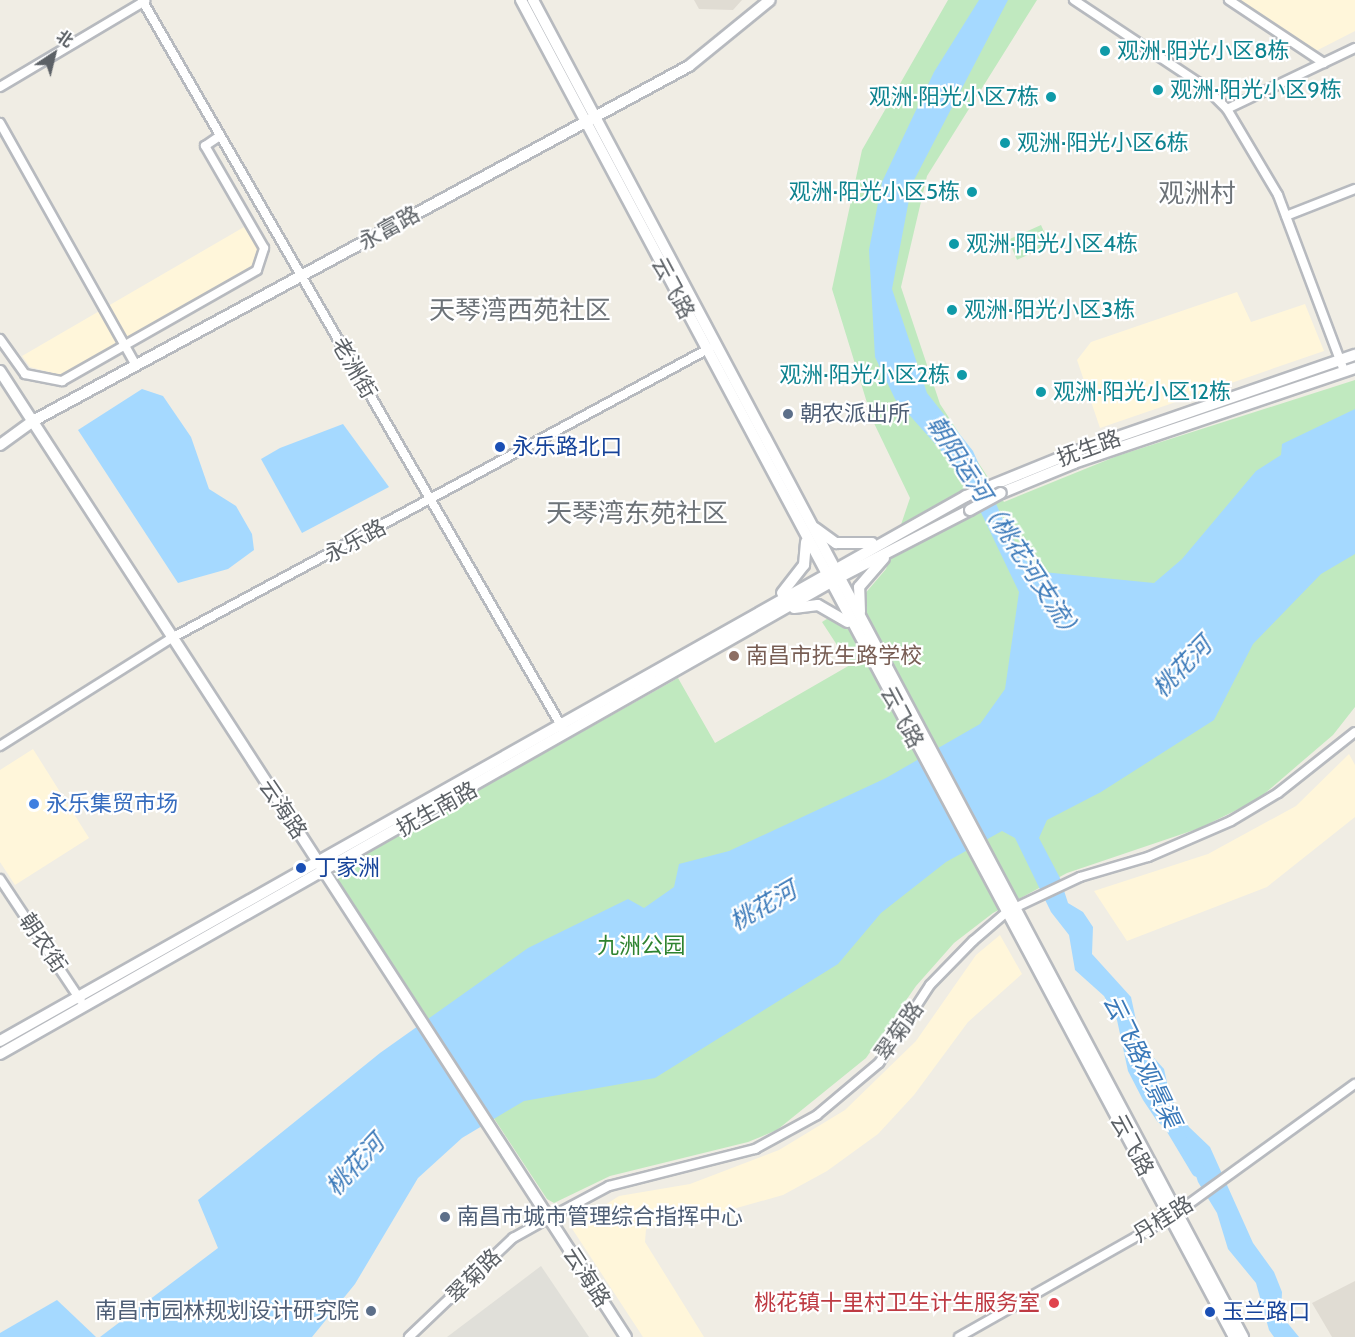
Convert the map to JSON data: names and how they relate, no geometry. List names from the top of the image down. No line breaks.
{"streets":{"main road":["永富路","云飞路","抚生路","云海路","抚生南路"],"street":["老洲街","永乐路","朝农街","翠菊路","丹桂路"]},"crossings":[["永富路","云飞路"],["永富路","老洲街"],["永富路","云海路"],["云飞路","抚生路"],["云飞路","永乐路"],["云飞路","抚生南路"],["云飞路","翠菊路"],["云飞路","丹桂路"],["老洲街","永乐路"],["老洲街","抚生南路"],["抚生路","抚生南路"],["永乐路","云海路"],["云海路","抚生南路"],["云海路","翠菊路"],["抚生南路","朝农街"]],"districts":["观洲村","天琴湾西苑社区","天琴湾东苑社区"],"water":["朝阳运河（桃花河支流）","桃花河","云飞路观景渠"],"parks":["九洲公园"],"places":["观洲·阳光小区8栋","观洲·阳光小区9栋","观洲·阳光小区7栋","观洲·阳光小区6栋","观洲·阳光小区5栋","观洲·阳光小区4栋","观洲·阳光小区3栋","观洲·阳光小区2栋","观洲·阳光小区12栋","朝农派出所","永乐路北口","南昌市抚生路学校","永乐集贸市场","丁家洲","南昌市城市管理综合指挥中心","桃花镇十里村卫生计生服务室","南昌市园林规划设计研究院","玉兰路口"],"north":"top right"}
